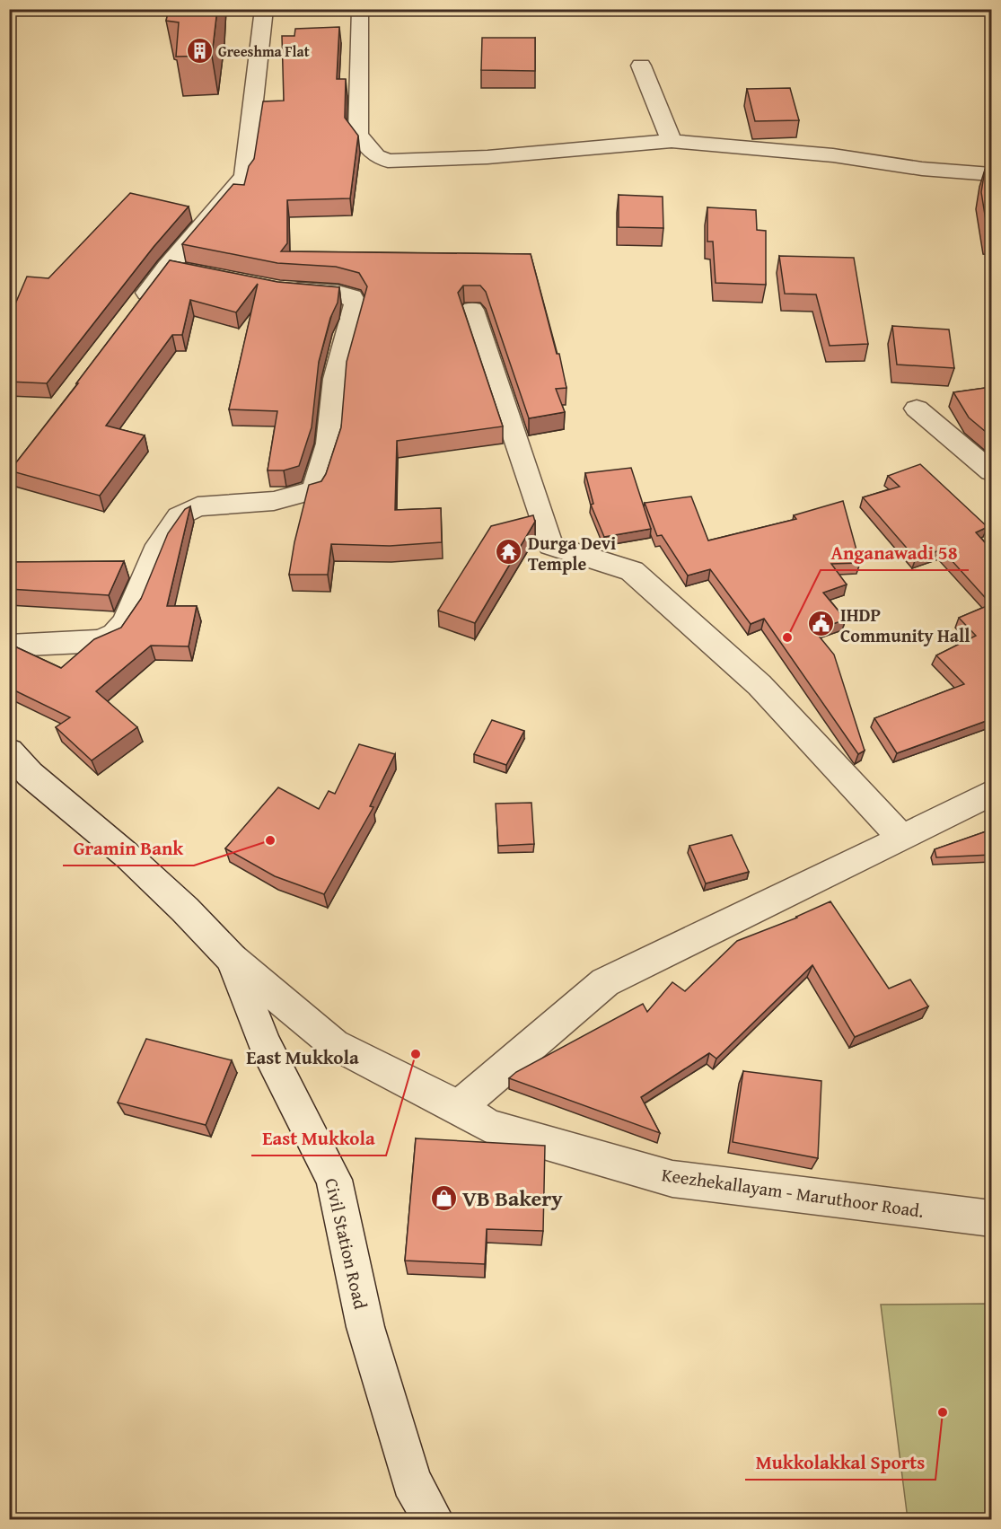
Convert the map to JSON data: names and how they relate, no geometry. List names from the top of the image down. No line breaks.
{"streets":{"street":["Keezhekallayam - Maruthoor Road.","Civil Station Road"]},"crossings":[["Keezhekallayam - Maruthoor Road.","Civil Station Road"]],"districts":["East Mukkola"],"places":{"building":["Greeshma Flat"],"temple":["Durga Devi Temple"],"public building":["IHDP Community Hall"],"other":["Anganawadi 58","Gramin Bank","East Mukkola","Mukkolakkal Sports"],"shop":["VB Bakery"]}}
